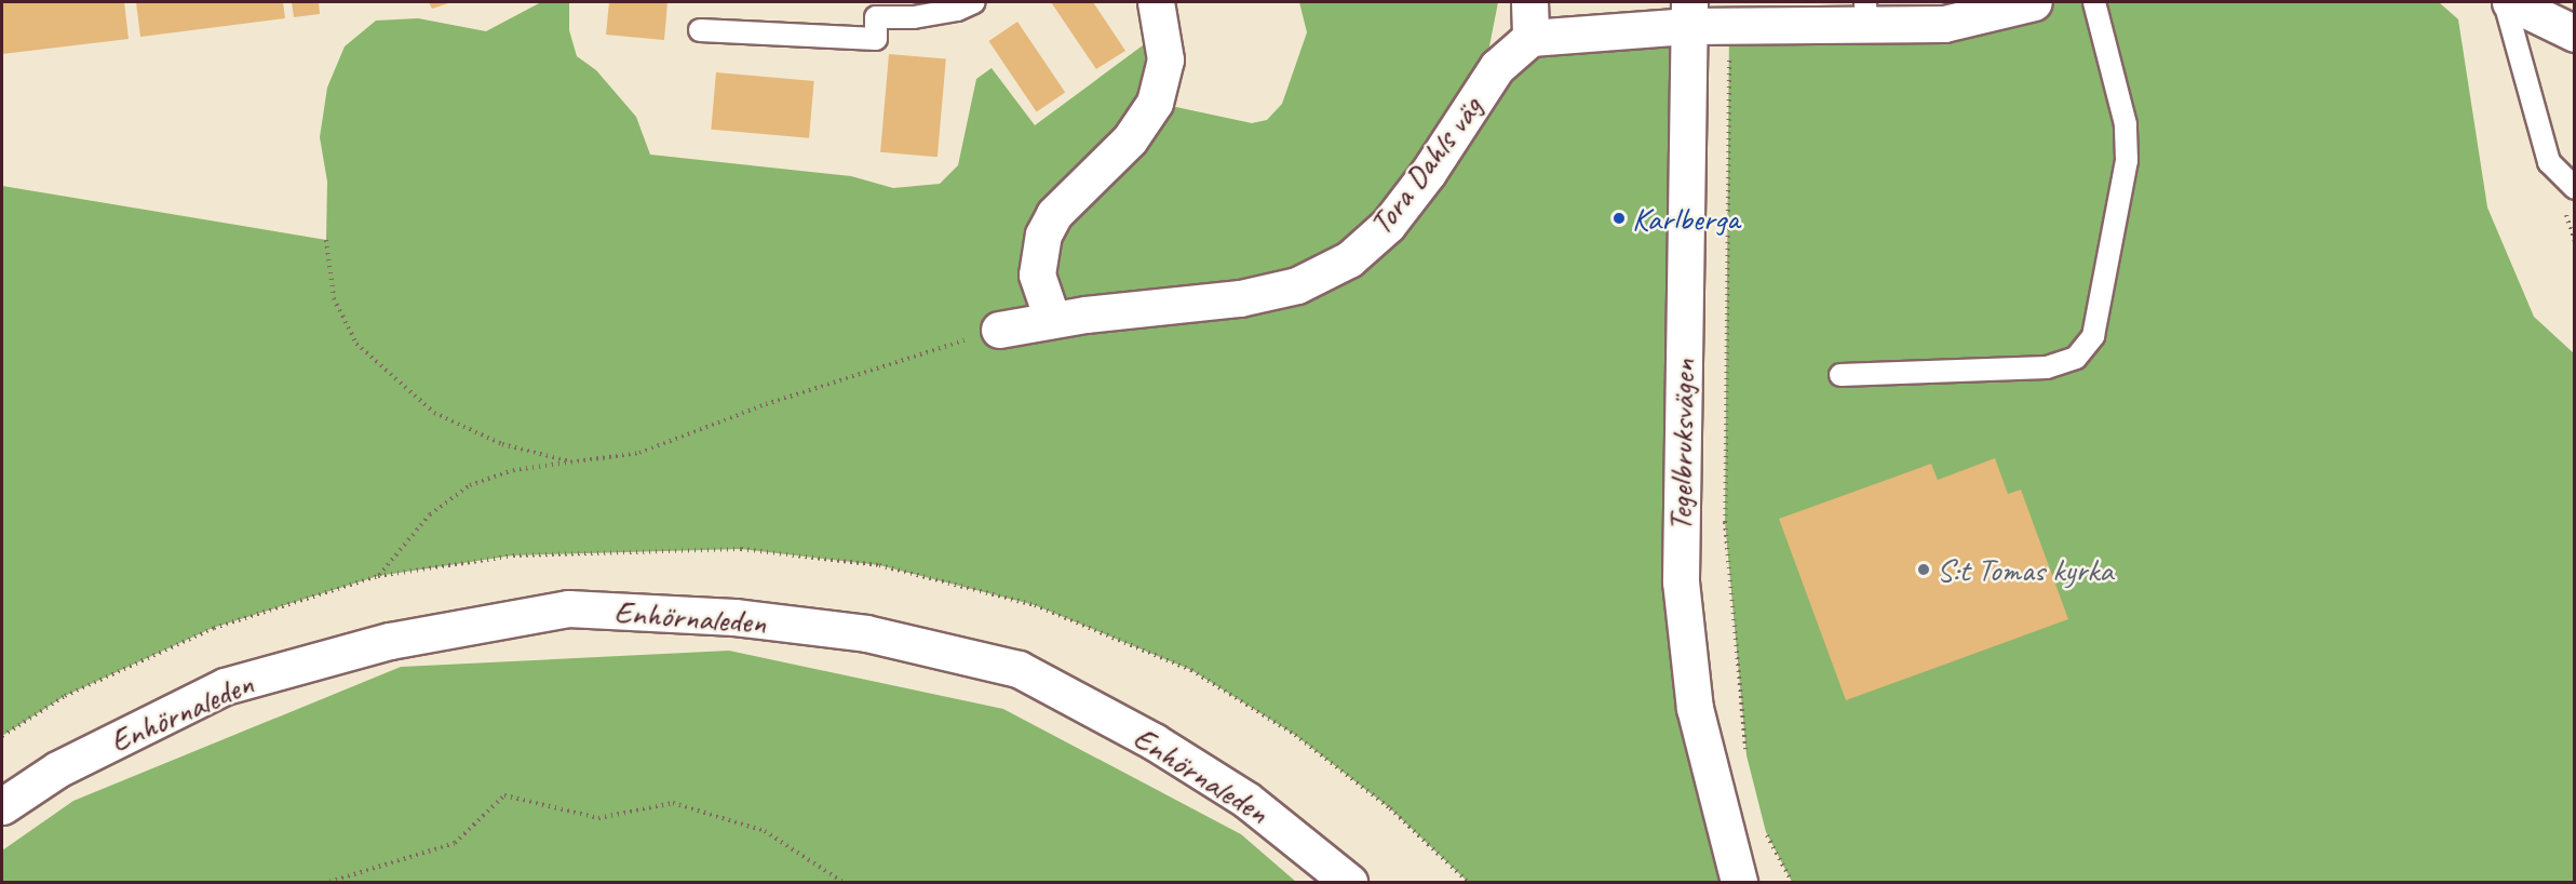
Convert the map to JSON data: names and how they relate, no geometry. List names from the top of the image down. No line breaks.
{"streets":{"street":["Tora Dahls väg","Tegelbruksvägen","Enhörnaleden"]},"places":["Karlberga","S:t Tomas kyrka"]}
